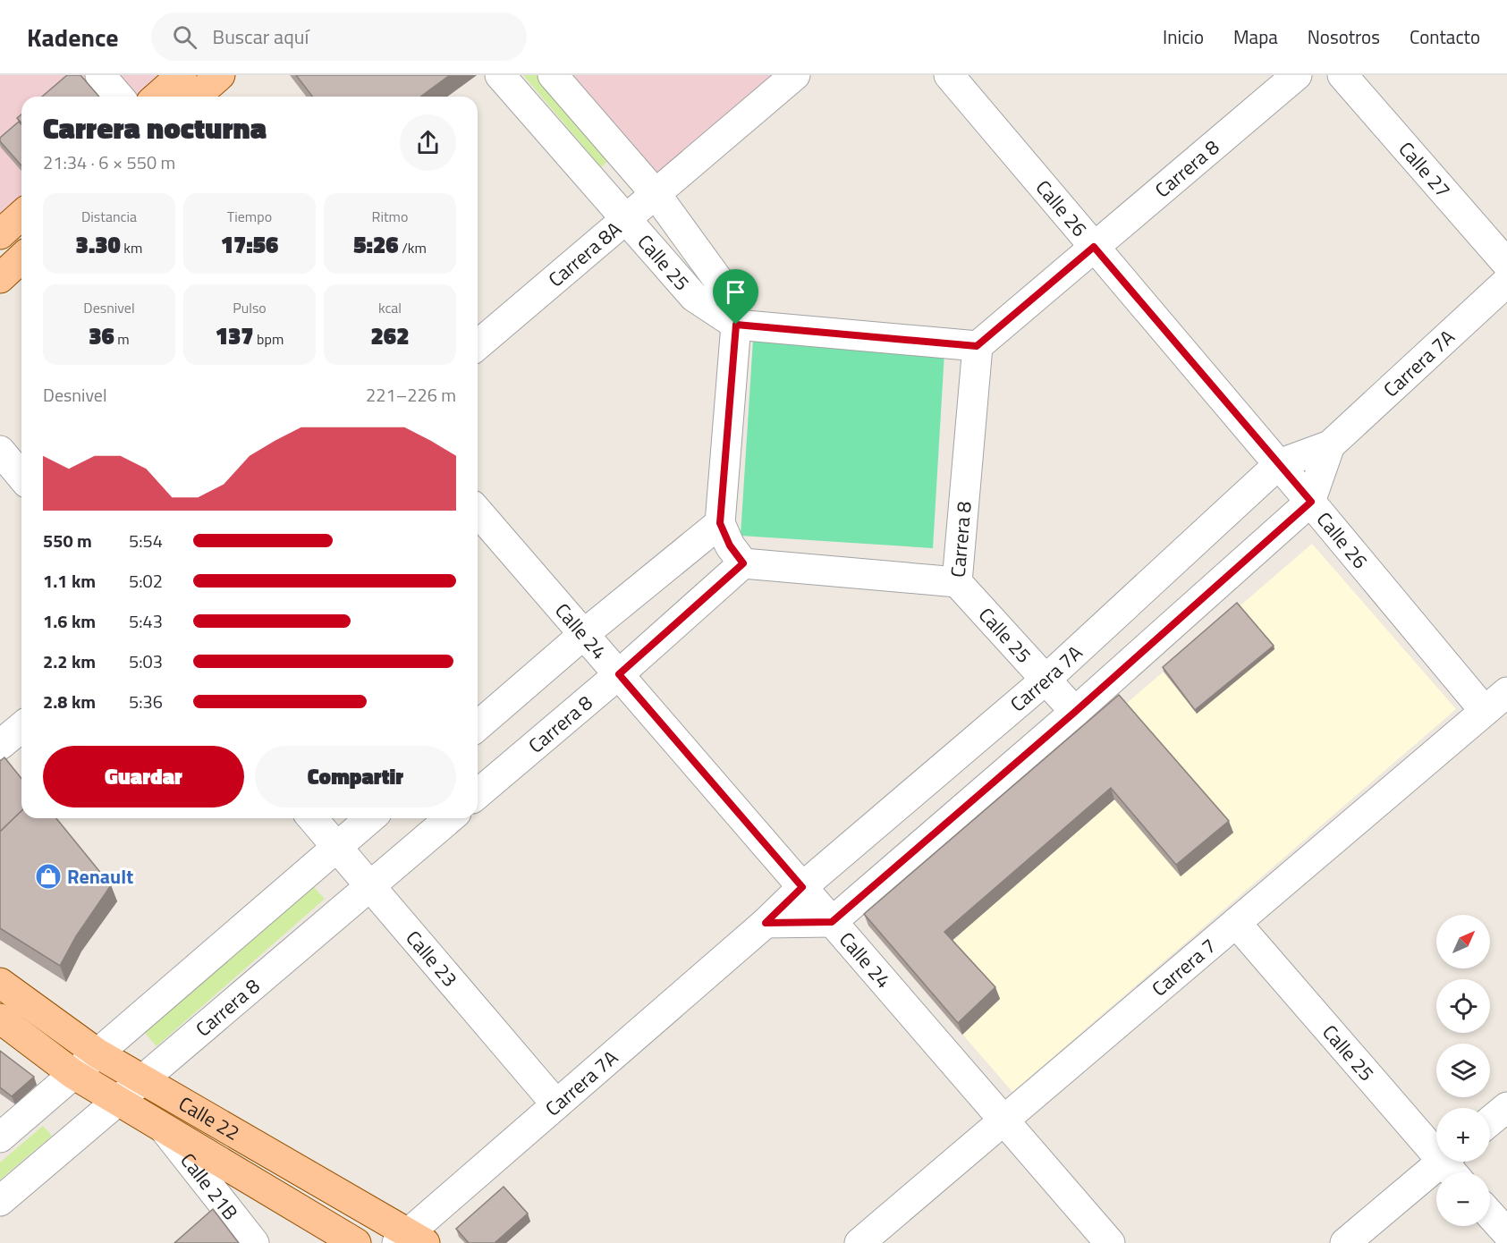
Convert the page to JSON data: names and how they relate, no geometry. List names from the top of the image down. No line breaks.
{"streets":{"main road":["Calle 22"],"street":["Carrera 8","Calle 27","Calle 26","Carrera 8A","Calle 25","Carrera 7A","Calle 24","Calle 23","Carrera 7","Calle 21B"]},"crossings":[["Carrera 8","Calle 26"],["Carrera 8","Calle 25"],["Carrera 8","Calle 24"],["Carrera 8","Calle 23"],["Carrera 8","Calle 22"],["Calle 26","Carrera 7A"],["Calle 26","Carrera 7"],["Carrera 8A","Calle 25"],["Calle 25","Carrera 7A"],["Calle 25","Carrera 7"],["Carrera 7A","Calle 24"],["Carrera 7A","Calle 23"],["Carrera 7A","Calle 22"],["Calle 24","Carrera 7"],["Calle 22","Calle 21B"]],"places":{"shop":["Renault"]},"north":"top right","page":{"header":"Kadence","search":"Buscar aquí","nav":["Inicio","Mapa","Nosotros","Contacto"],"heading":["Carrera nocturna","21:34 · 6 × 550 m"],"stats":[["Distancia","3.30 km"],["Tiempo","17:56"],["Ritmo","5:26 /km"],["Desnivel","36 m"],["Pulso","137 bpm"],["kcal","262"]],"chart":["Desnivel","221–226 m"],"list":[{"name":"550 m","note":"5:54"},{"name":"1.1 km","note":"5:02"},{"name":"1.6 km","note":"5:43"},{"name":"2.2 km","note":"5:03"},{"name":"2.8 km","note":"5:36"}],"buttons":["Guardar","Compartir"],"map_buttons":["+","−"]}}
